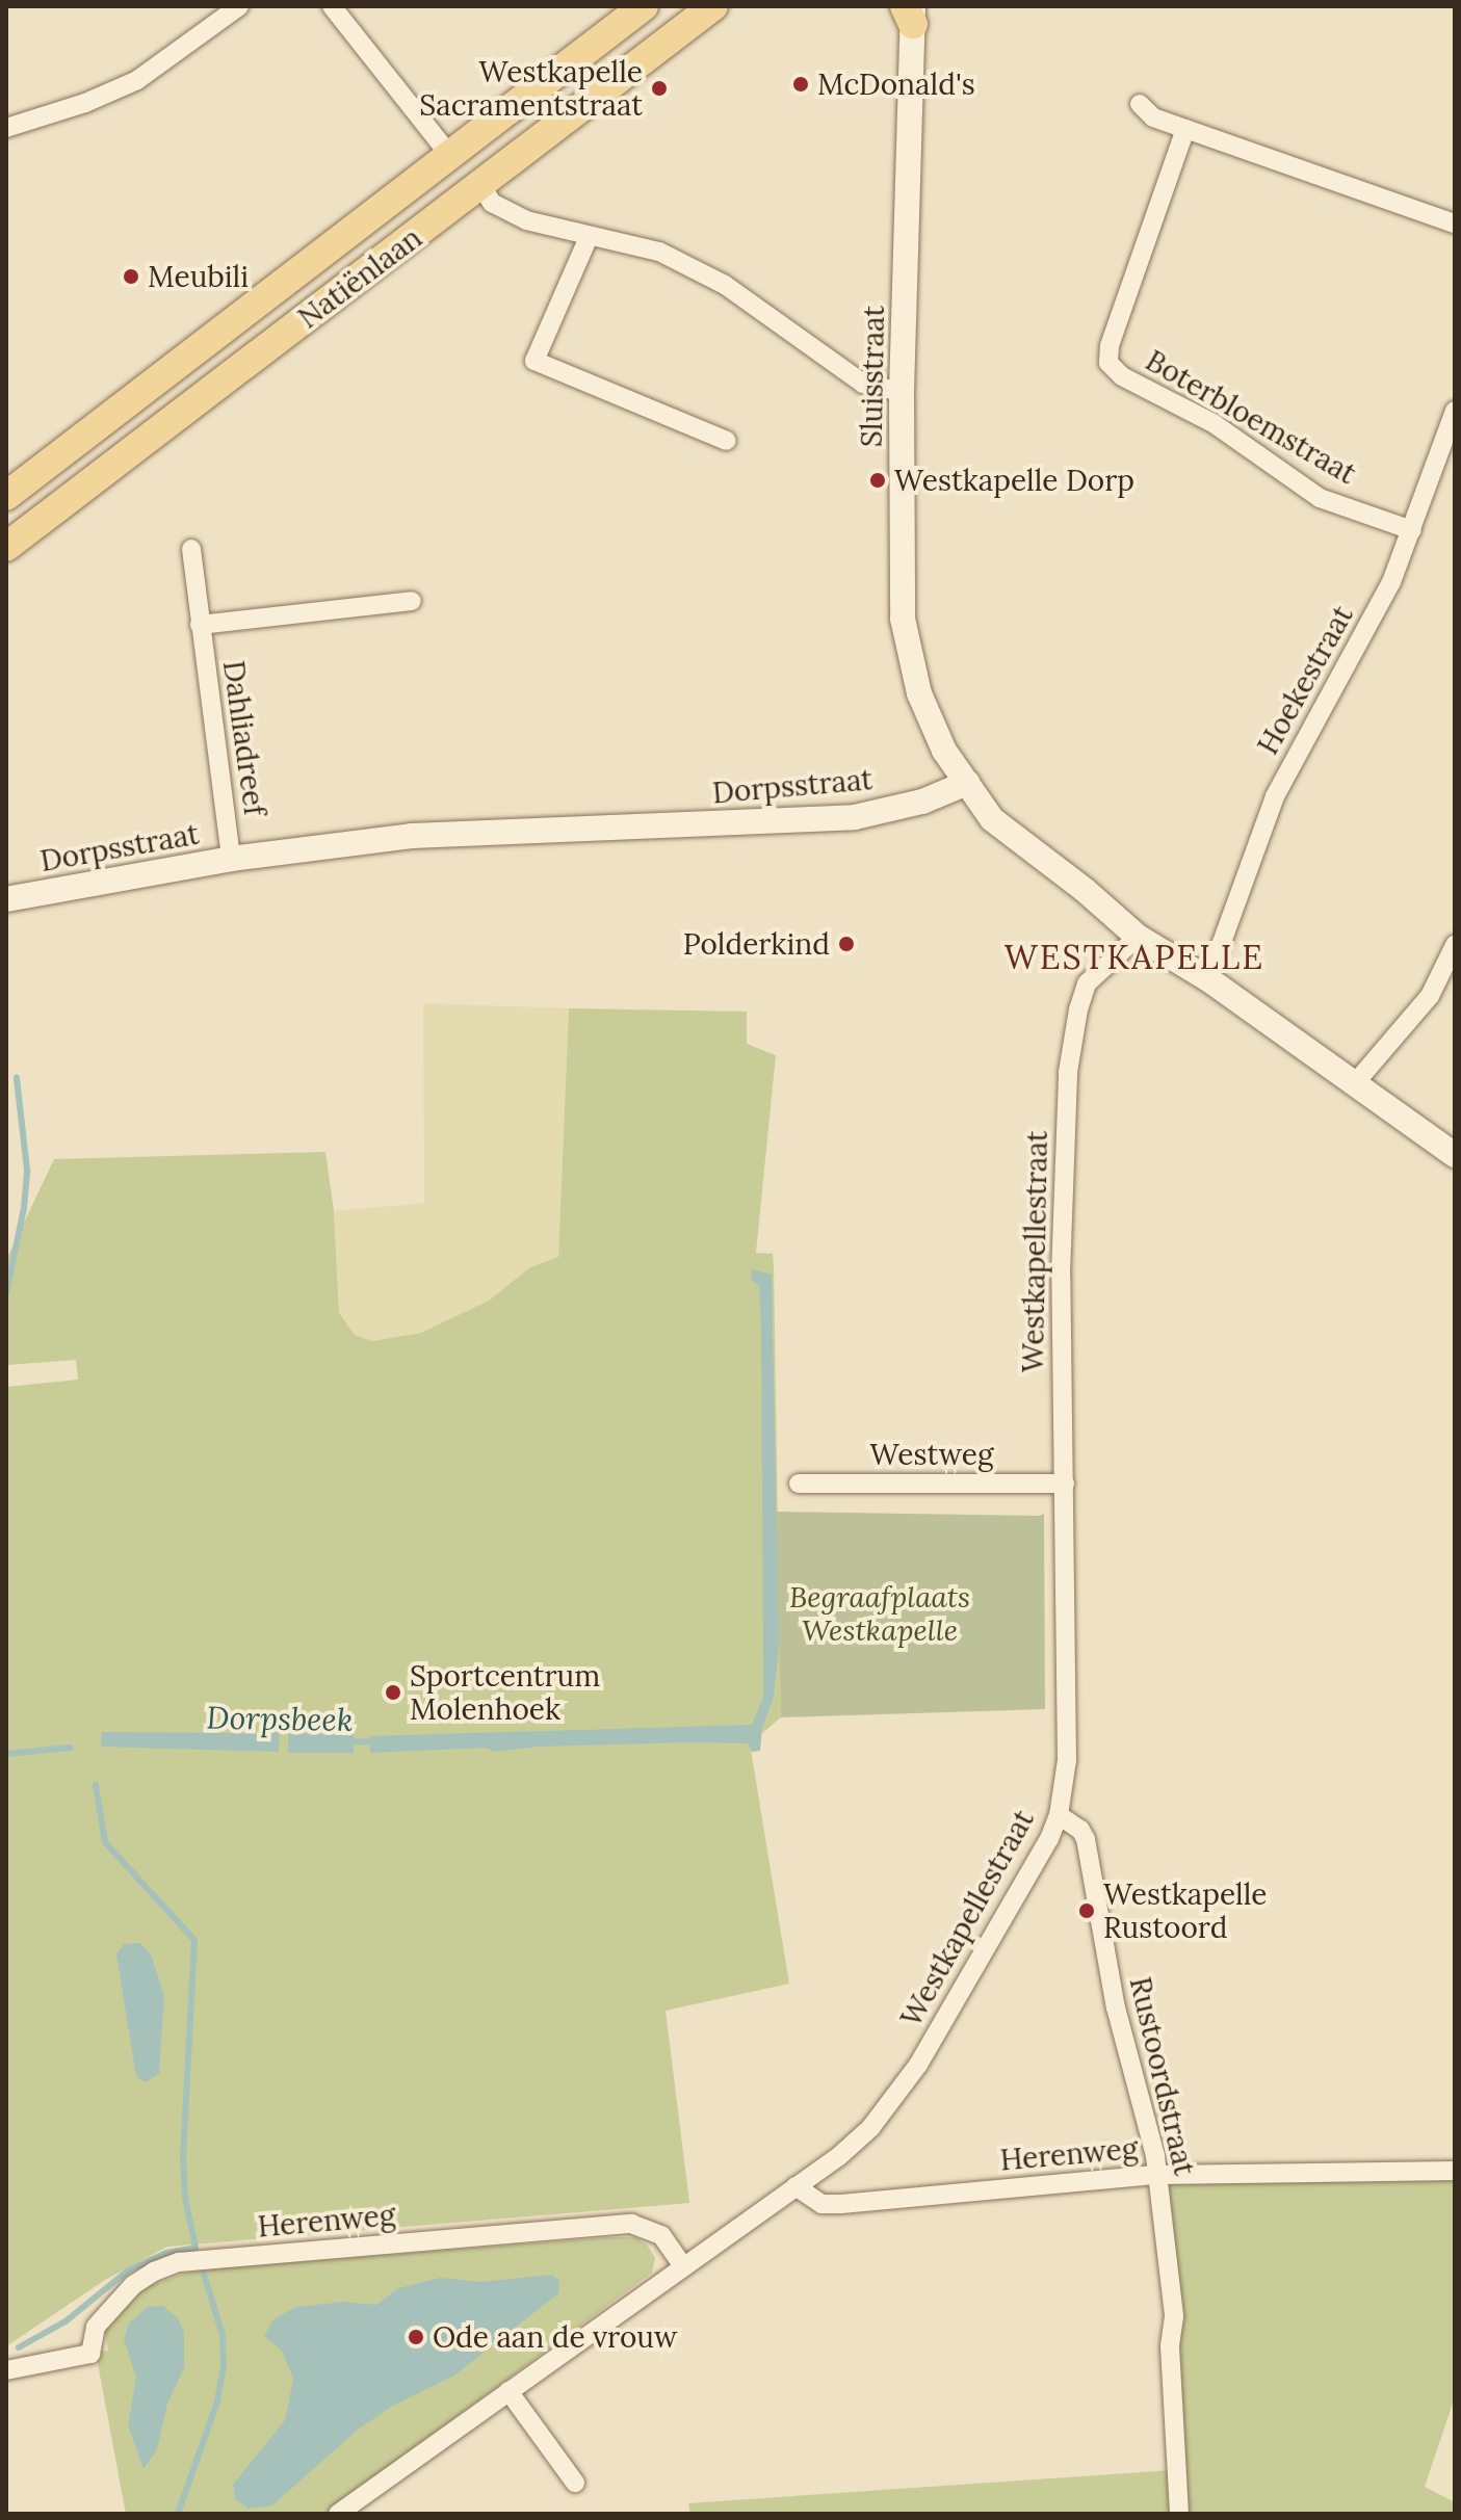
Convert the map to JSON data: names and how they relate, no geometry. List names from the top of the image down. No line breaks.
{"streets":{"main road":["Natiënlaan"],"street":["Sluisstraat","Boterbloemstraat","Hoekestraat","Dahliadreef","Dorpsstraat","Westkapellestraat","Westweg","Rustoordstraat","Herenweg"]},"crossings":[["Sluisstraat","Dorpsstraat"],["Boterbloemstraat","Hoekestraat"],["Dahliadreef","Dorpsstraat"],["Westkapellestraat","Westweg"],["Westkapellestraat","Rustoordstraat"],["Westkapellestraat","Herenweg"],["Rustoordstraat","Herenweg"]],"districts":["WESTKAPELLE"],"water":["Dorpsbeek"],"parks":["Begraafplaats Westkapelle"],"places":["McDonald's","Westkapelle Sacramentstraat","Meubili","Westkapelle Dorp","Polderkind","Sportcentrum Molenhoek","Westkapelle Rustoord","Ode aan de vrouw"]}
